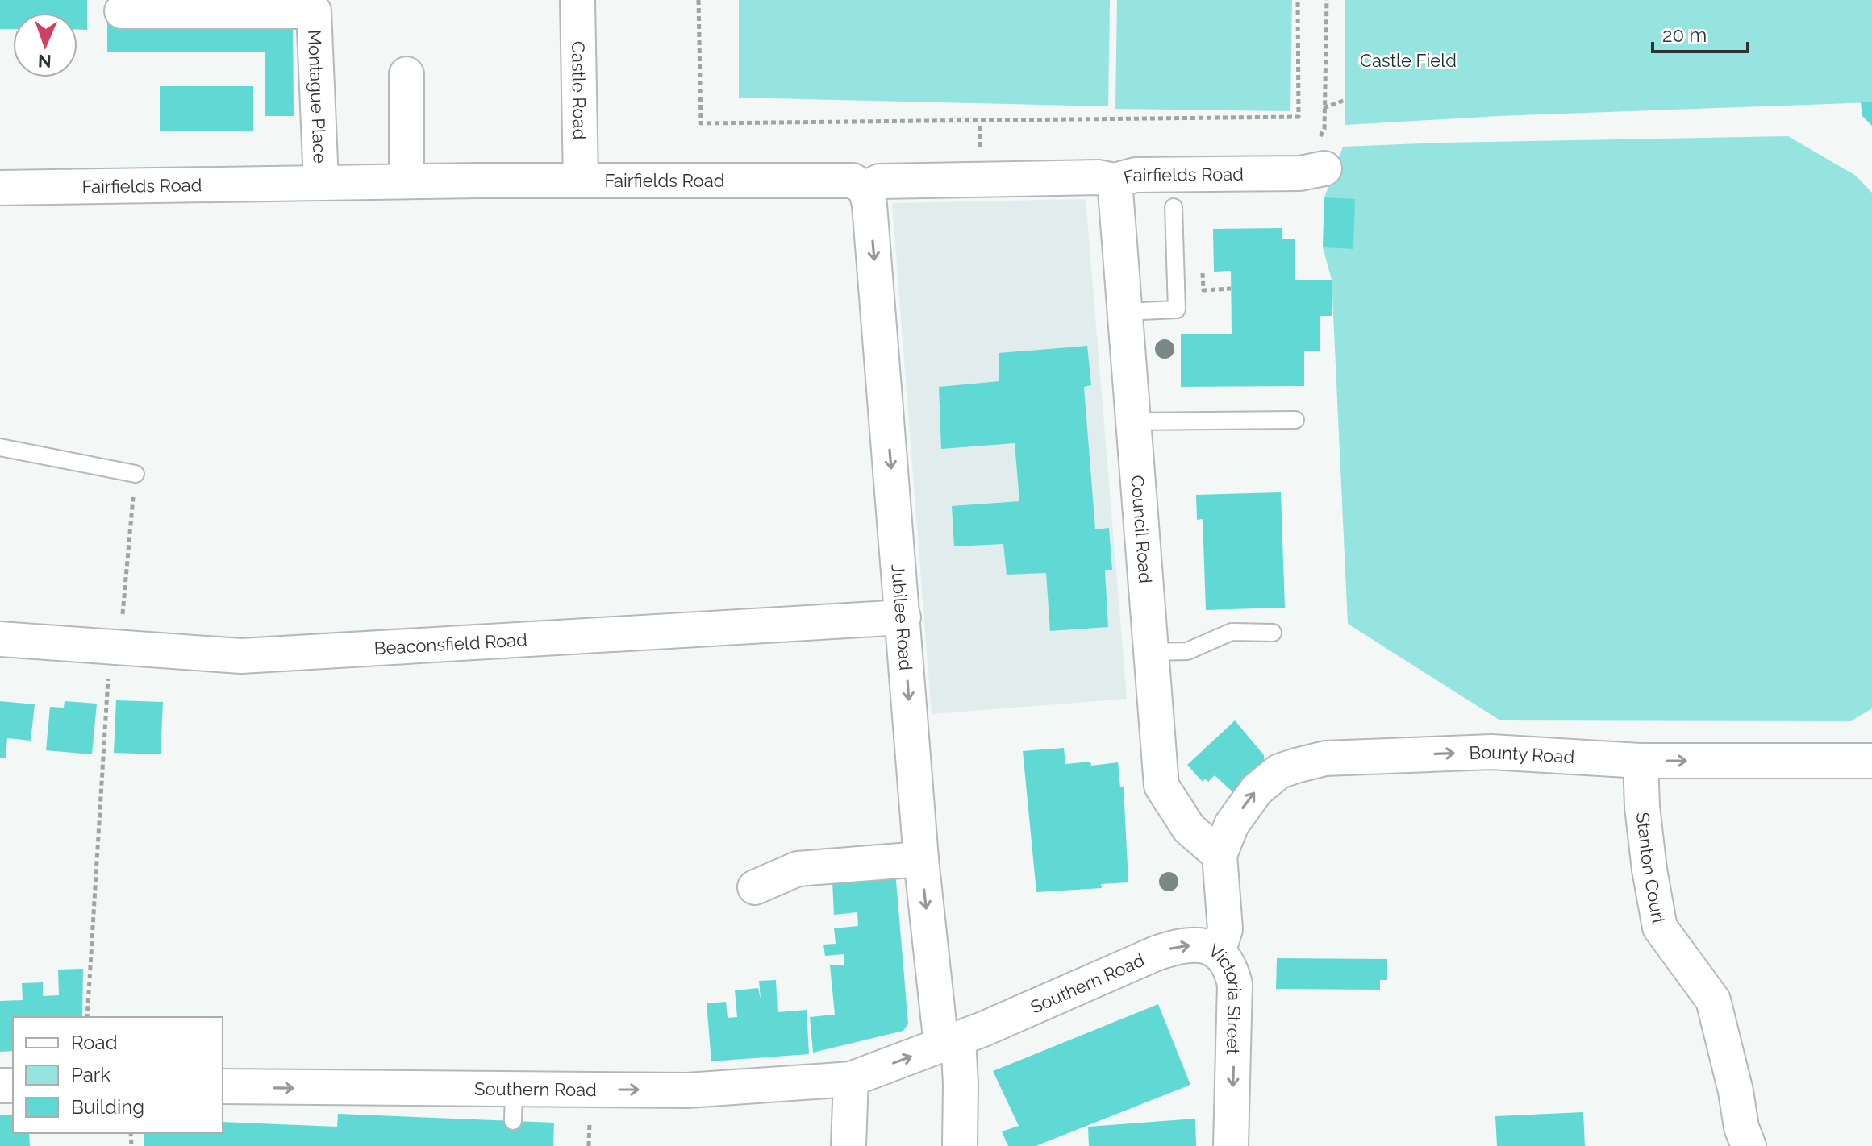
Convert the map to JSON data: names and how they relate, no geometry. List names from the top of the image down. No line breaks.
{"streets":{"street":["Castle Road","Montague Place","Fairfields Road","Council Road","Jubilee Road","Beaconsfield Road","Bounty Road","Stanton Court","Southern Road","Victoria Street"]},"crossings":[["Castle Road","Fairfields Road"],["Montague Place","Fairfields Road"],["Fairfields Road","Council Road"],["Fairfields Road","Jubilee Road"],["Council Road","Bounty Road"],["Council Road","Victoria Street"],["Jubilee Road","Beaconsfield Road"],["Jubilee Road","Southern Road"],["Bounty Road","Stanton Court"],["Bounty Road","Victoria Street"],["Southern Road","Victoria Street"]],"one_way":["Jubilee Road","Bounty Road","Southern Road"],"parks":["Castle Field"],"legend":["Road","Park","Building"],"scale_bar":"20 m","north":"bottom"}
